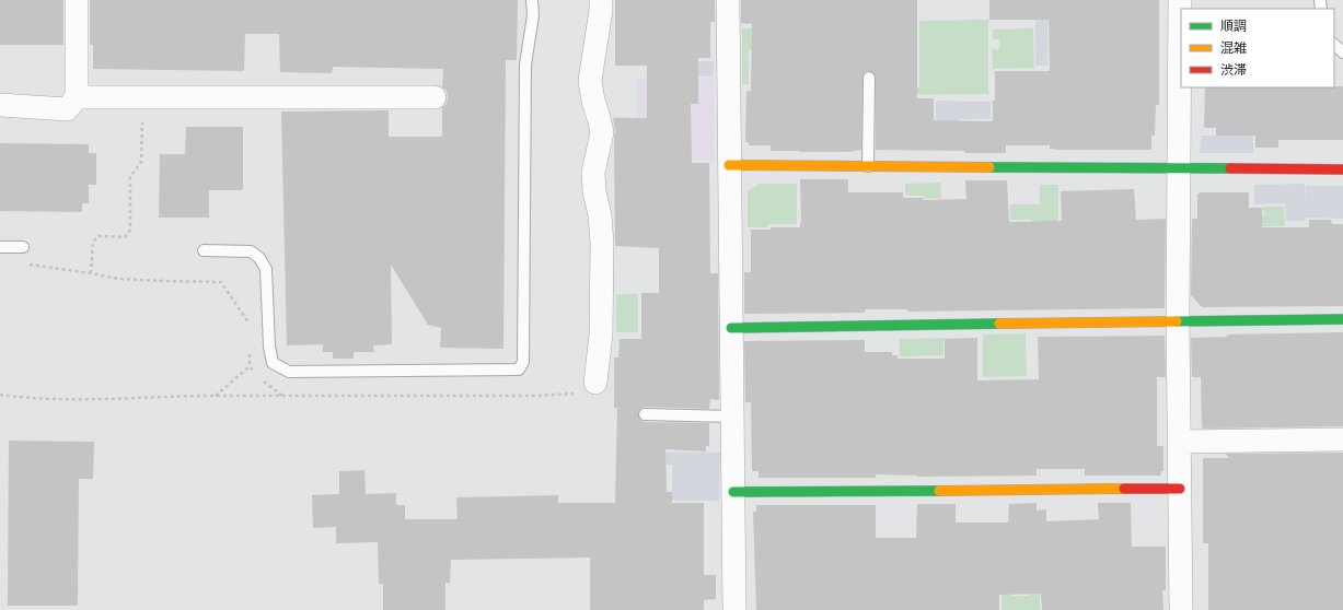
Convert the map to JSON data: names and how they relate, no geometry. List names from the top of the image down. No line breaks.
{"legend":["順調","混雑","渋滞"]}
